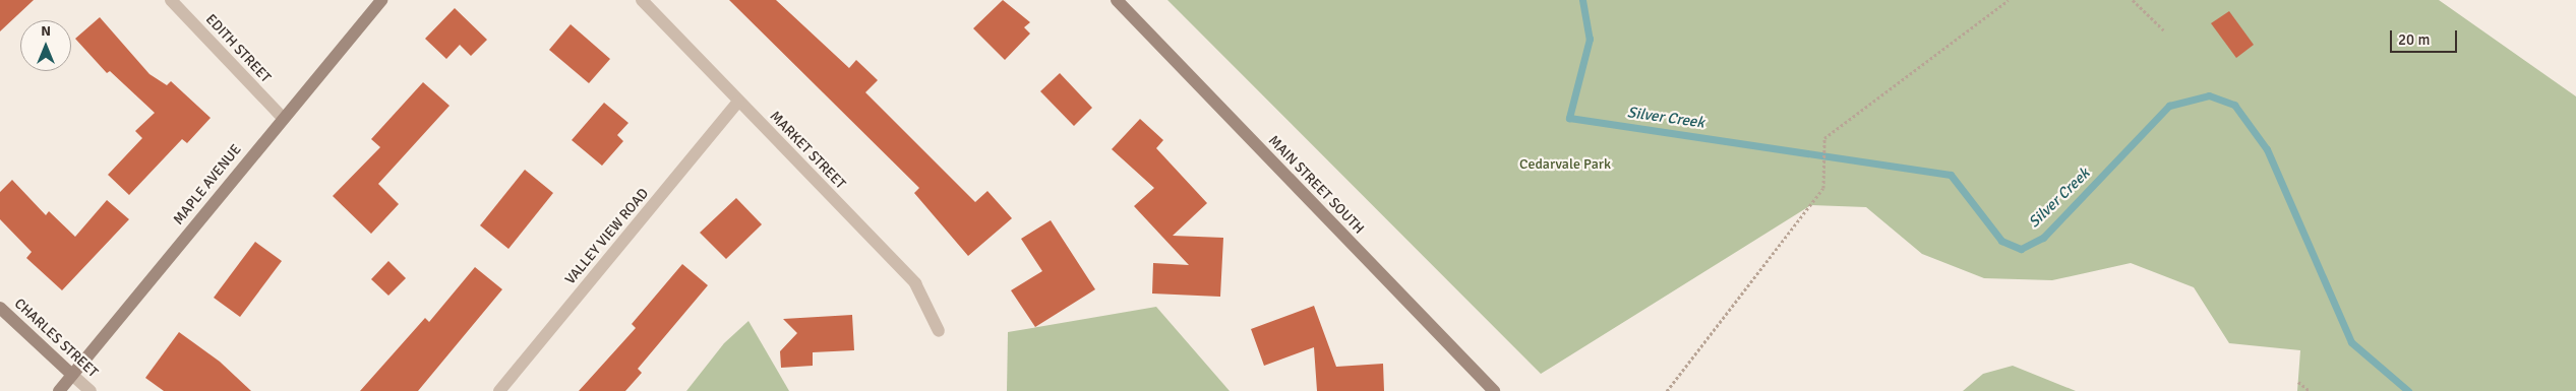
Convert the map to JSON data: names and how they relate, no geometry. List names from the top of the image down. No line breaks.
{"streets":{"street":["EDITH STREET","MARKET STREET","MAPLE AVENUE","MAIN STREET SOUTH","VALLEY VIEW ROAD","CHARLES STREET"]},"crossings":[["EDITH STREET","MAPLE AVENUE"],["MARKET STREET","VALLEY VIEW ROAD"],["MAPLE AVENUE","CHARLES STREET"]],"water":["Silver Creek"],"parks":["Cedarvale Park"],"scale_bar":"20 m","north":"top"}
